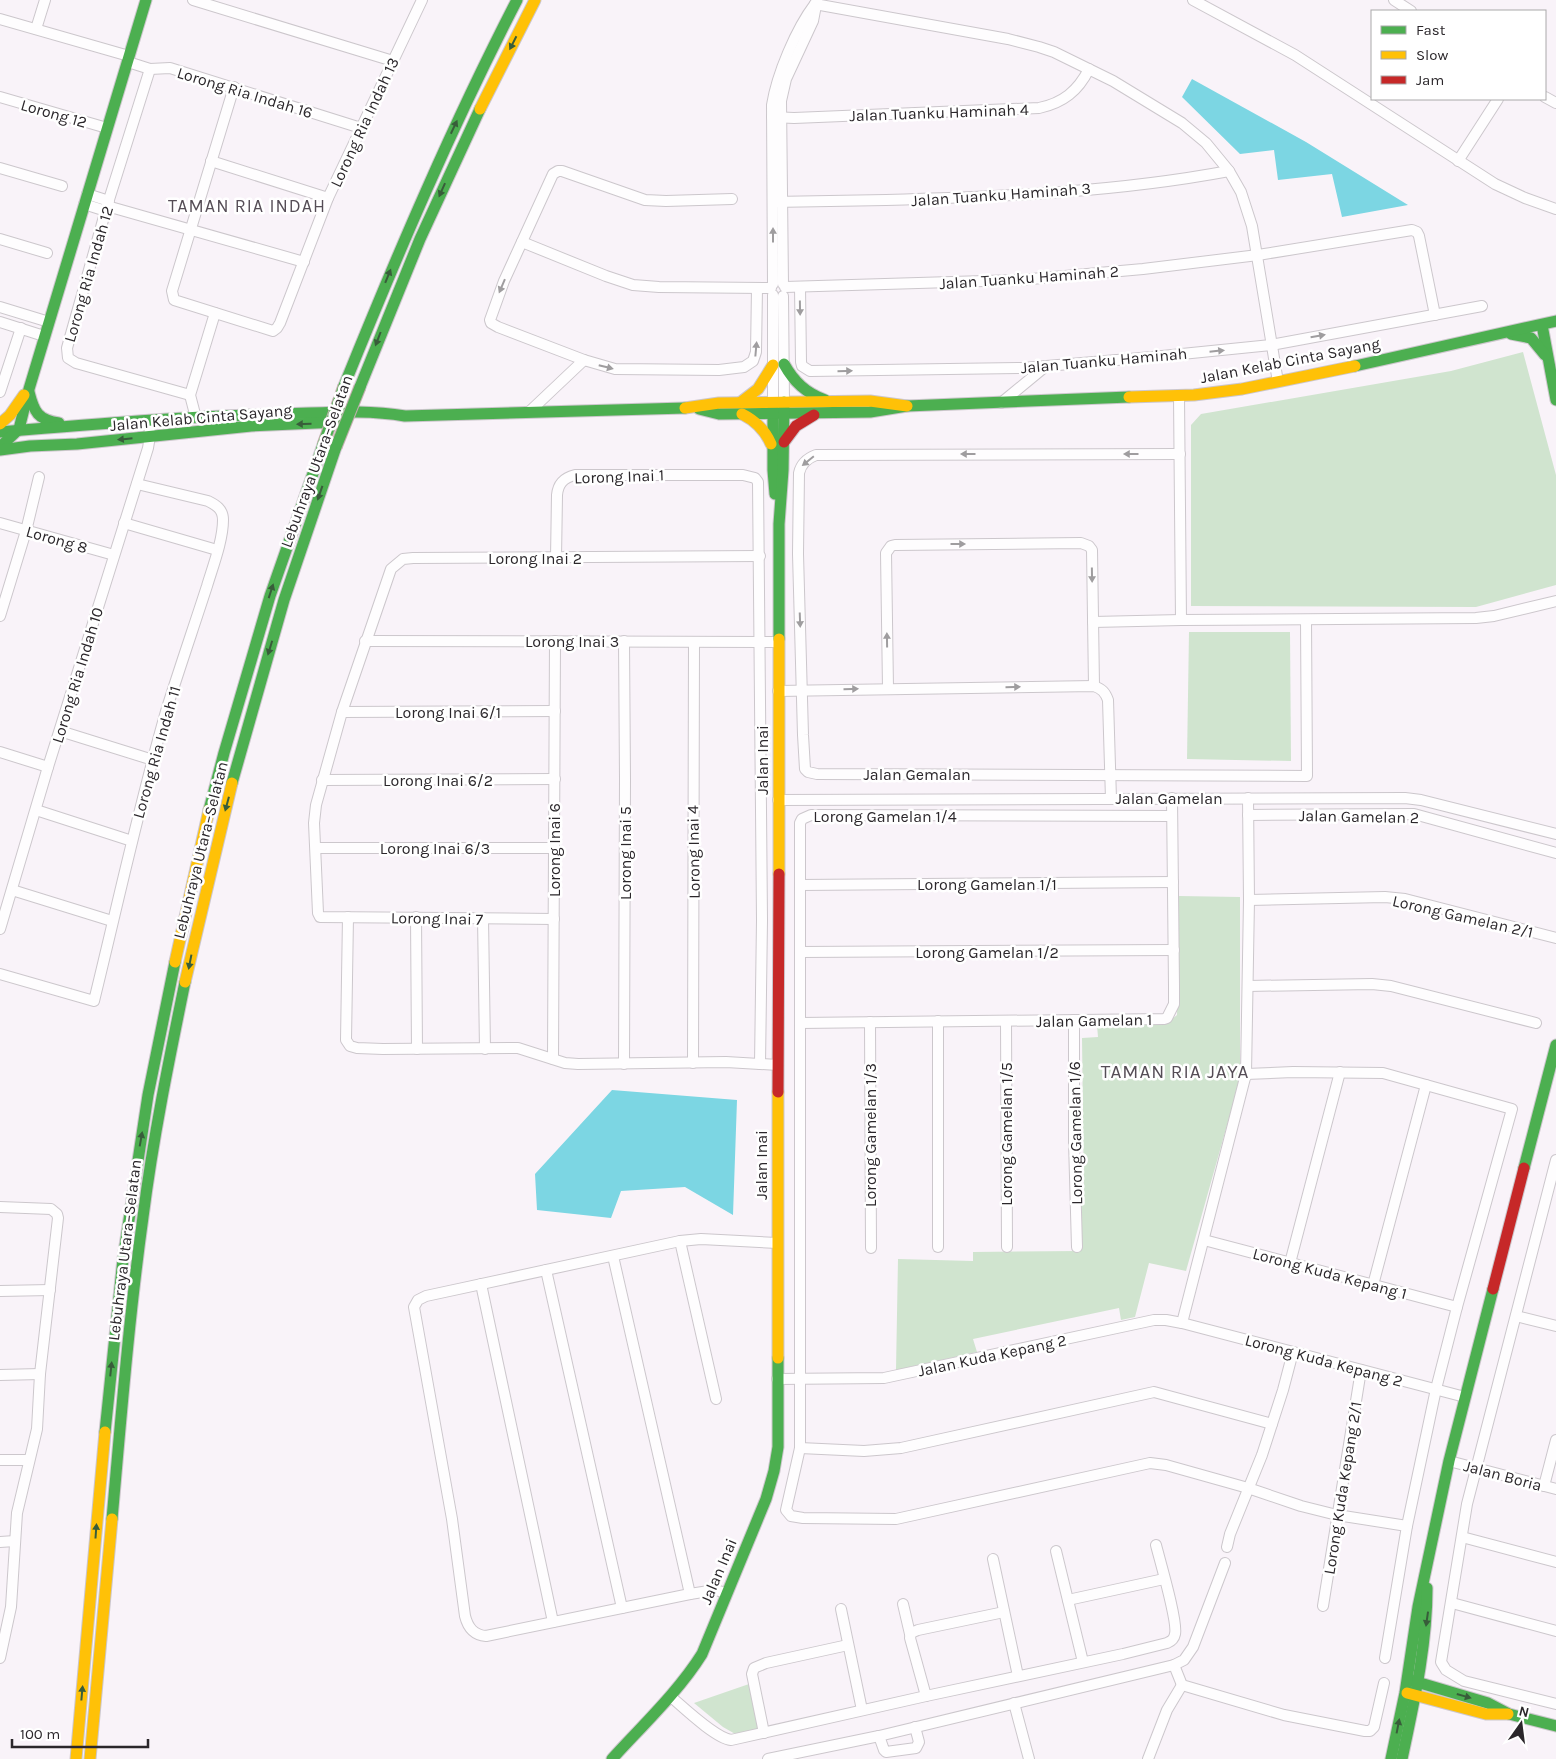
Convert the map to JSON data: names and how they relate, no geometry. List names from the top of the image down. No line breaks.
{"streets":{"main road":["Jalan Kelab Cinta Sayang","Lebuhraya Utara–Selatan","Jalan Inai"],"street":["Lorong Ria Indah 16","Jalan Tuanku Haminah 4","Lorong 12","Lorong Ria Indah 13","Jalan Tuanku Haminah 3","Lorong Ria Indah 12","Jalan Tuanku Haminah 2","Jalan Tuanku Haminah","Lorong Inai 1","Lorong 8","Lorong Inai 2","Lorong Inai 3","Lorong Ria Indah 10","Lorong Inai 6/1","Lorong Ria Indah 11","Jalan Gemalan","Lorong Inai 6/2","Jalan Gamelan","Lorong Gamelan 1/4","Jalan Gamelan 2","Lorong Inai 6/3","Lorong Inai 6","Lorong Inai 4","Lorong Inai 5","Lorong Gamelan 1/1","Lorong Gamelan 2/1","Lorong Inai 7","Lorong Gamelan 1/2","Jalan Gamelan 1","Lorong Gamelan 1/6","Lorong Gamelan 1/5","Lorong Gamelan 1/3","Lorong Kuda Kepang 1","Jalan Kuda Kepang 2","Lorong Kuda Kepang 2","Jalan Boria","Lorong Kuda Kepang 2/1"]},"crossings":[["Lorong Ria Indah 16","Lorong Ria Indah 13"],["Lorong Ria Indah 16","Lorong Ria Indah 12"],["Jalan Tuanku Haminah 2","Jalan Tuanku Haminah"],["Jalan Kelab Cinta Sayang","Lorong Ria Indah 10"],["Jalan Kelab Cinta Sayang","Jalan Inai"],["Lorong Inai 1","Lorong Inai 2"],["Lorong 8","Lorong Ria Indah 10"],["Lorong Inai 2","Lorong Inai 3"],["Lorong Inai 2","Lorong Inai 6/1"],["Lorong Inai 2","Lorong Inai 6/2"],["Lorong Inai 2","Lorong Inai 6/3"],["Lorong Inai 2","Lorong Inai 7"],["Lorong Inai 3","Jalan Inai"],["Lorong Inai 3","Lorong Inai 6"],["Lorong Inai 3","Lorong Inai 4"],["Lorong Inai 3","Lorong Inai 5"],["Lorong Ria Indah 10","Lorong Ria Indah 11"],["Lorong Inai 6/1","Lorong Inai 6"],["Jalan Inai","Jalan Gamelan"],["Jalan Inai","Jalan Kuda Kepang 2"],["Lorong Inai 6/2","Lorong Inai 6"],["Jalan Gamelan","Jalan Gamelan 1"],["Lorong Gamelan 1/4","Lorong Gamelan 1/1"],["Lorong Gamelan 1/4","Lorong Gamelan 1/2"],["Lorong Gamelan 1/4","Jalan Gamelan 1"],["Lorong Gamelan 1/4","Jalan Kuda Kepang 2"],["Lorong Inai 6/3","Lorong Inai 6"],["Lorong Inai 6","Lorong Inai 7"],["Lorong Gamelan 1/1","Jalan Gamelan 1"],["Lorong Gamelan 1/2","Jalan Gamelan 1"],["Jalan Gamelan 1","Lorong Gamelan 1/6"],["Jalan Gamelan 1","Lorong Gamelan 1/5"],["Jalan Gamelan 1","Lorong Gamelan 1/3"],["Jalan Kuda Kepang 2","Lorong Kuda Kepang 2"],["Lorong Kuda Kepang 2","Lorong Kuda Kepang 2/1"]],"one_way":["Jalan Tuanku Haminah"],"districts":["TAMAN RIA INDAH","TAMAN RIA JAYA"],"legend":["Fast","Slow","Jam"],"scale_bar":"100 m","north":"top"}
